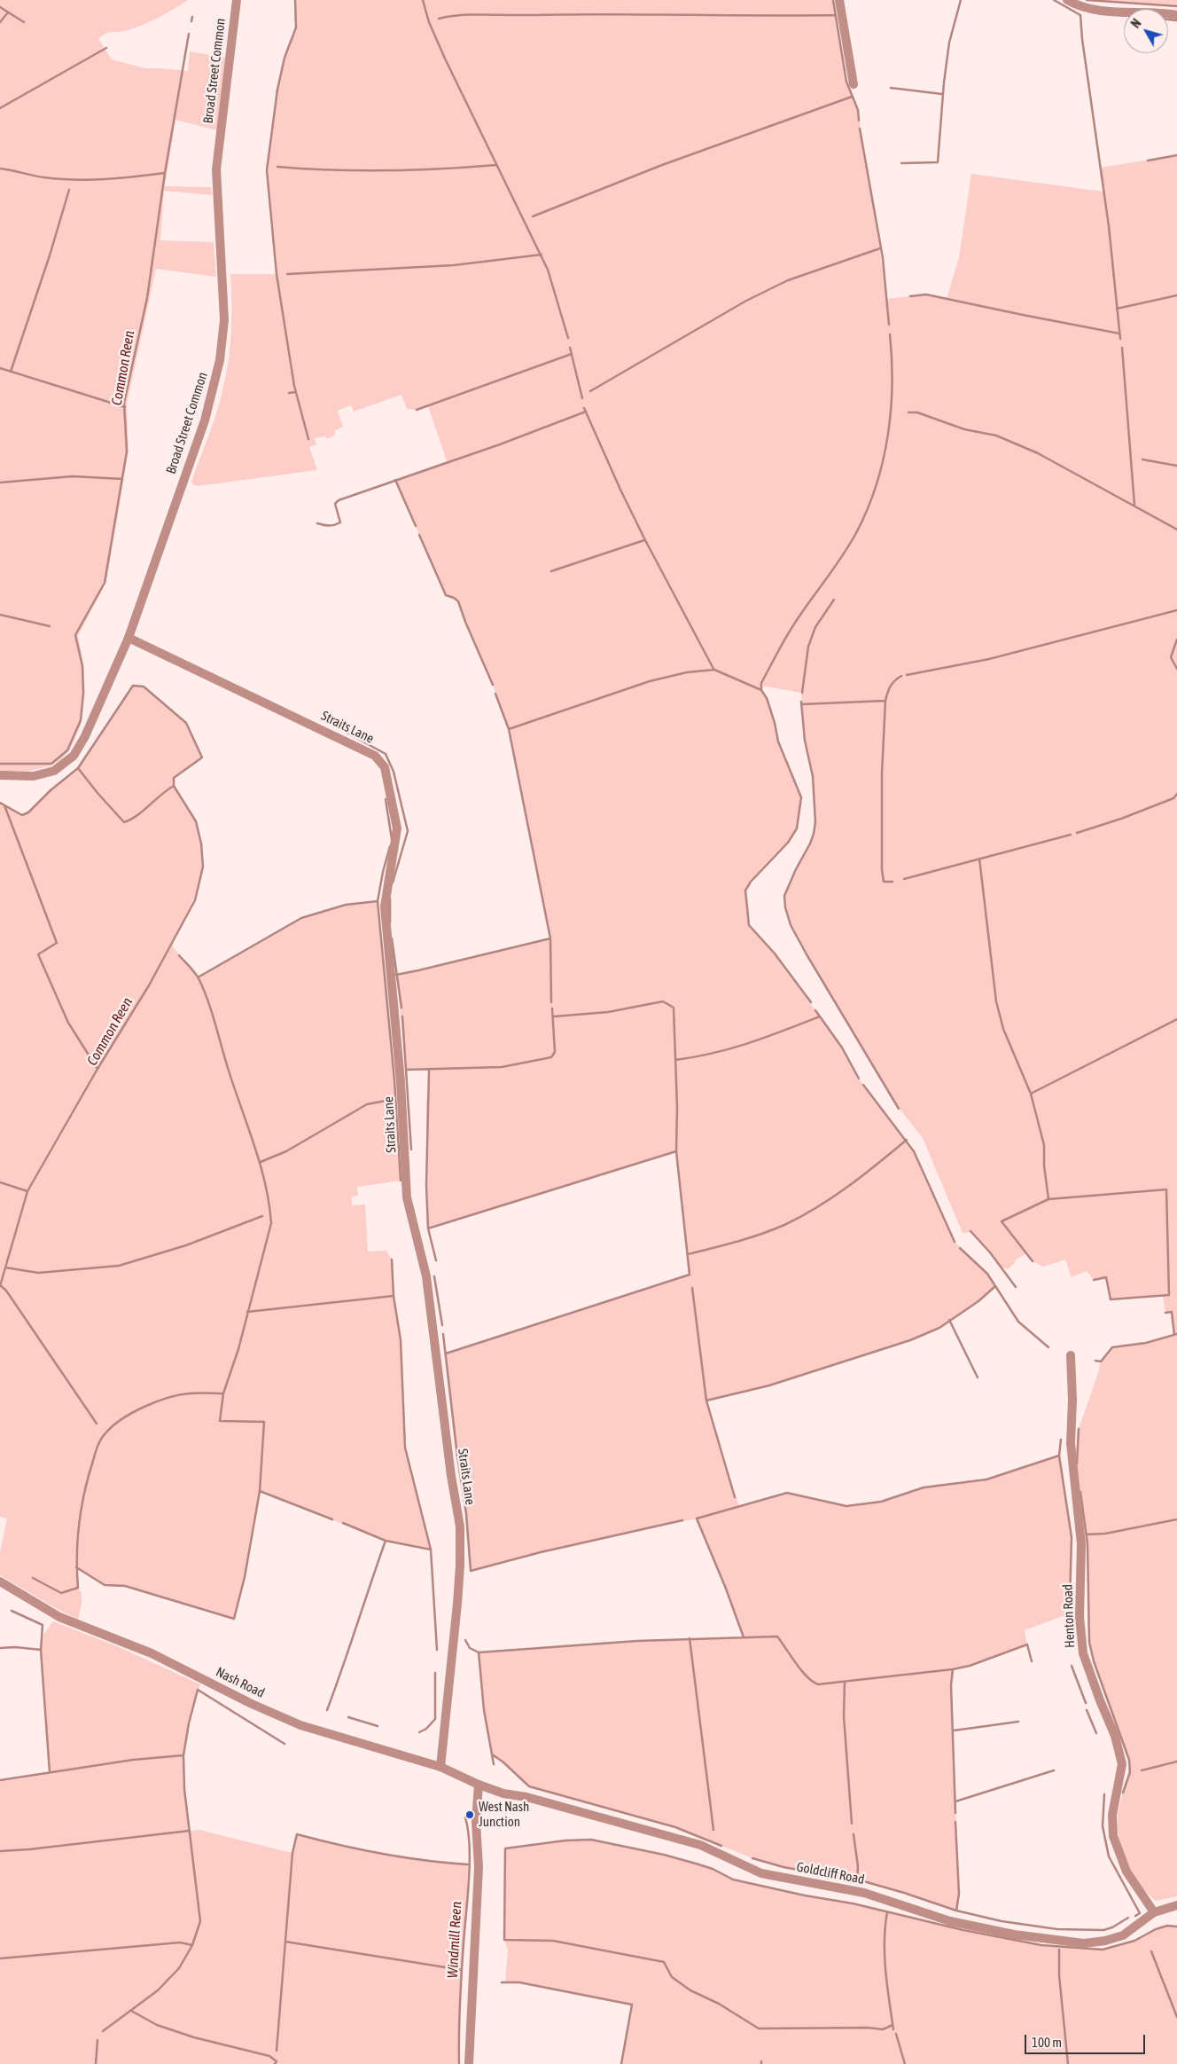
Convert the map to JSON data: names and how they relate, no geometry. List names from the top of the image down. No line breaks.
{"streets":{"street":["Broad Street Common","Straits Lane","Henton Road","Nash Road","Goldcliff Road"]},"crossings":[["Broad Street Common","Straits Lane"],["Straits Lane","Nash Road"],["Henton Road","Goldcliff Road"],["Nash Road","Goldcliff Road"]],"water":["Common Reen","Windmill Reen"],"places":["West Nash Junction"],"scale_bar":"100 m","north":"top left"}
